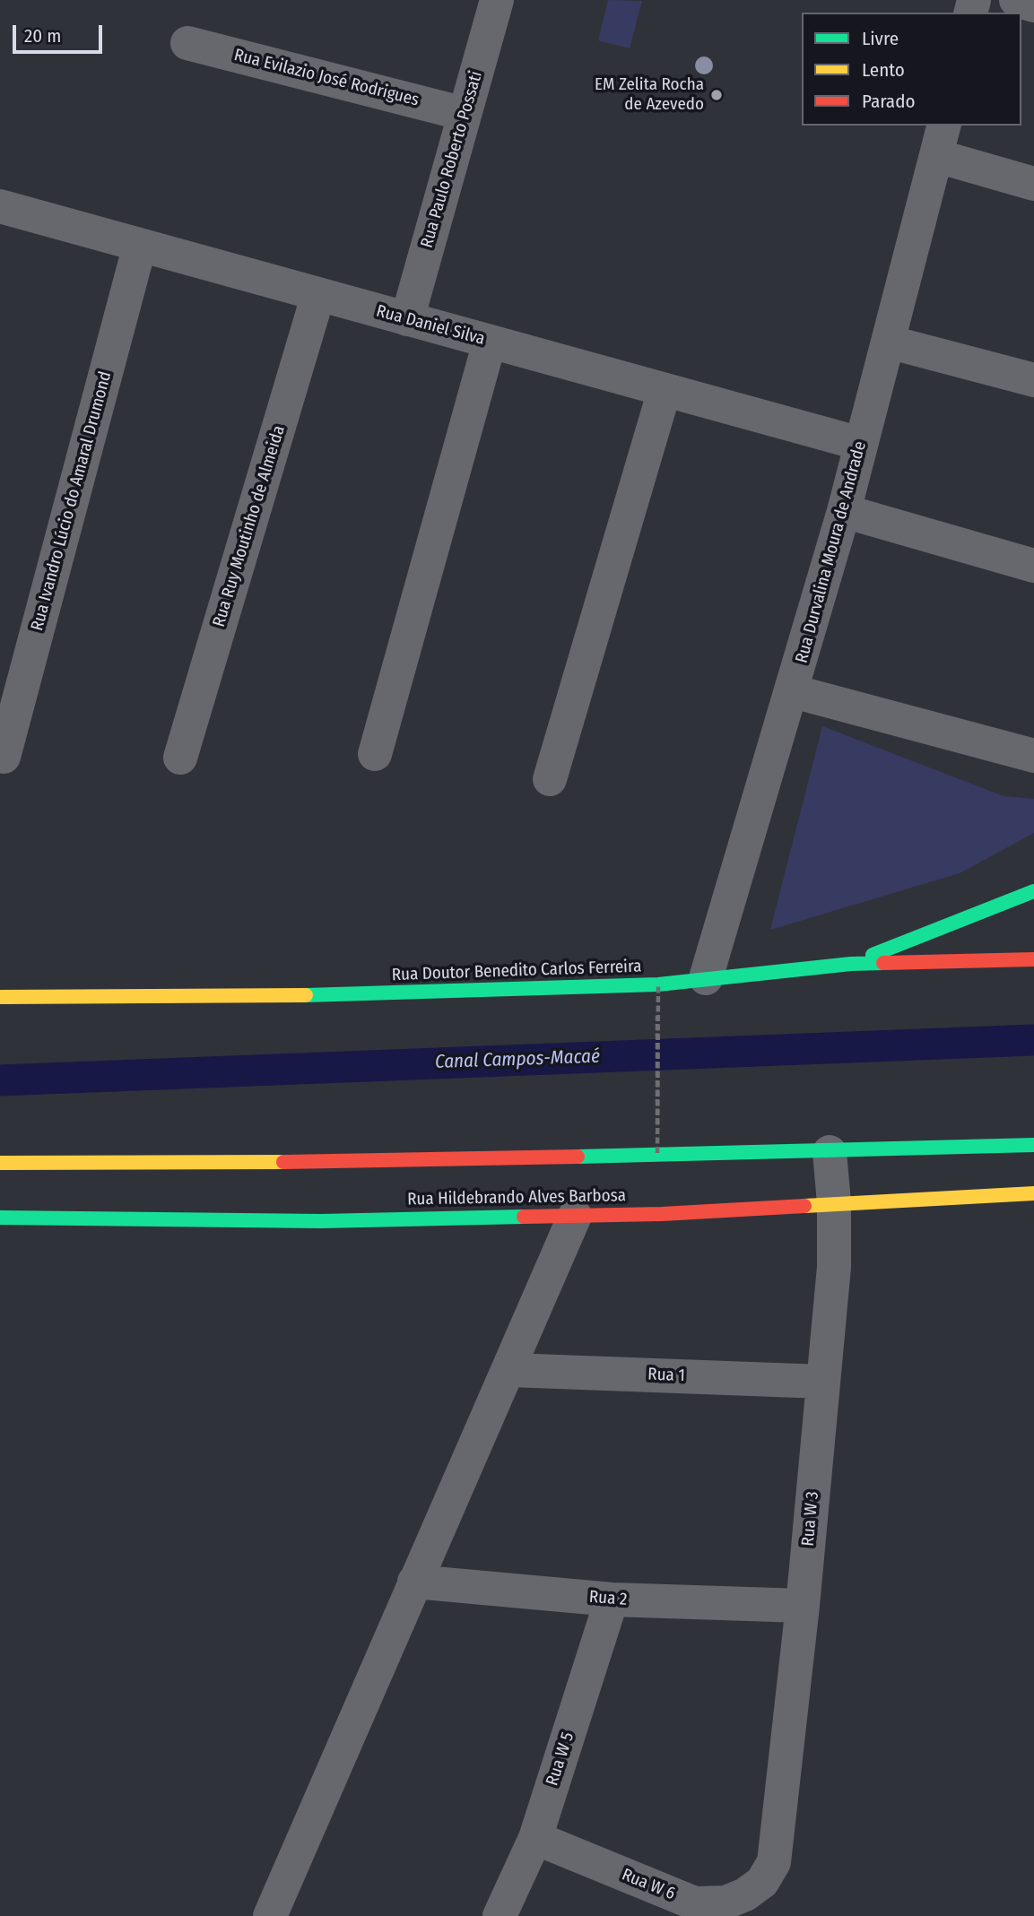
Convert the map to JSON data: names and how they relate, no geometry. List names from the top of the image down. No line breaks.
{"streets":{"main road":["Rua Doutor Benedito Carlos Ferreira","Rua Hildebrando Alves Barbosa"],"street":["Rua Evilazio José Rodrigues","Rua Paulo Roberto Possati","Rua Daniel Silva","Rua Ivandro Lúcio do Amaral Drumond","Rua Ruy Moutinho de Almeida","Rua Durvalina Moura de Andrade","Rua 1","Rua W 3","Rua 2","Rua W 5","Rua W 6"]},"crossings":[["Rua Evilazio José Rodrigues","Rua Paulo Roberto Possati"],["Rua Paulo Roberto Possati","Rua Daniel Silva"],["Rua Daniel Silva","Rua Ivandro Lúcio do Amaral Drumond"],["Rua Daniel Silva","Rua Ruy Moutinho de Almeida"],["Rua Daniel Silva","Rua Durvalina Moura de Andrade"],["Rua Durvalina Moura de Andrade","Rua Doutor Benedito Carlos Ferreira"],["Rua Hildebrando Alves Barbosa","Rua W 3"],["Rua 1","Rua W 3"],["Rua W 3","Rua 2"],["Rua W 3","Rua W 6"],["Rua 2","Rua W 5"],["Rua W 5","Rua W 6"]],"water":["Canal Campos-Macaé"],"places":["EM Zelita Rocha de Azevedo"],"legend":["Livre","Lento","Parado"],"scale_bar":"20 m"}
